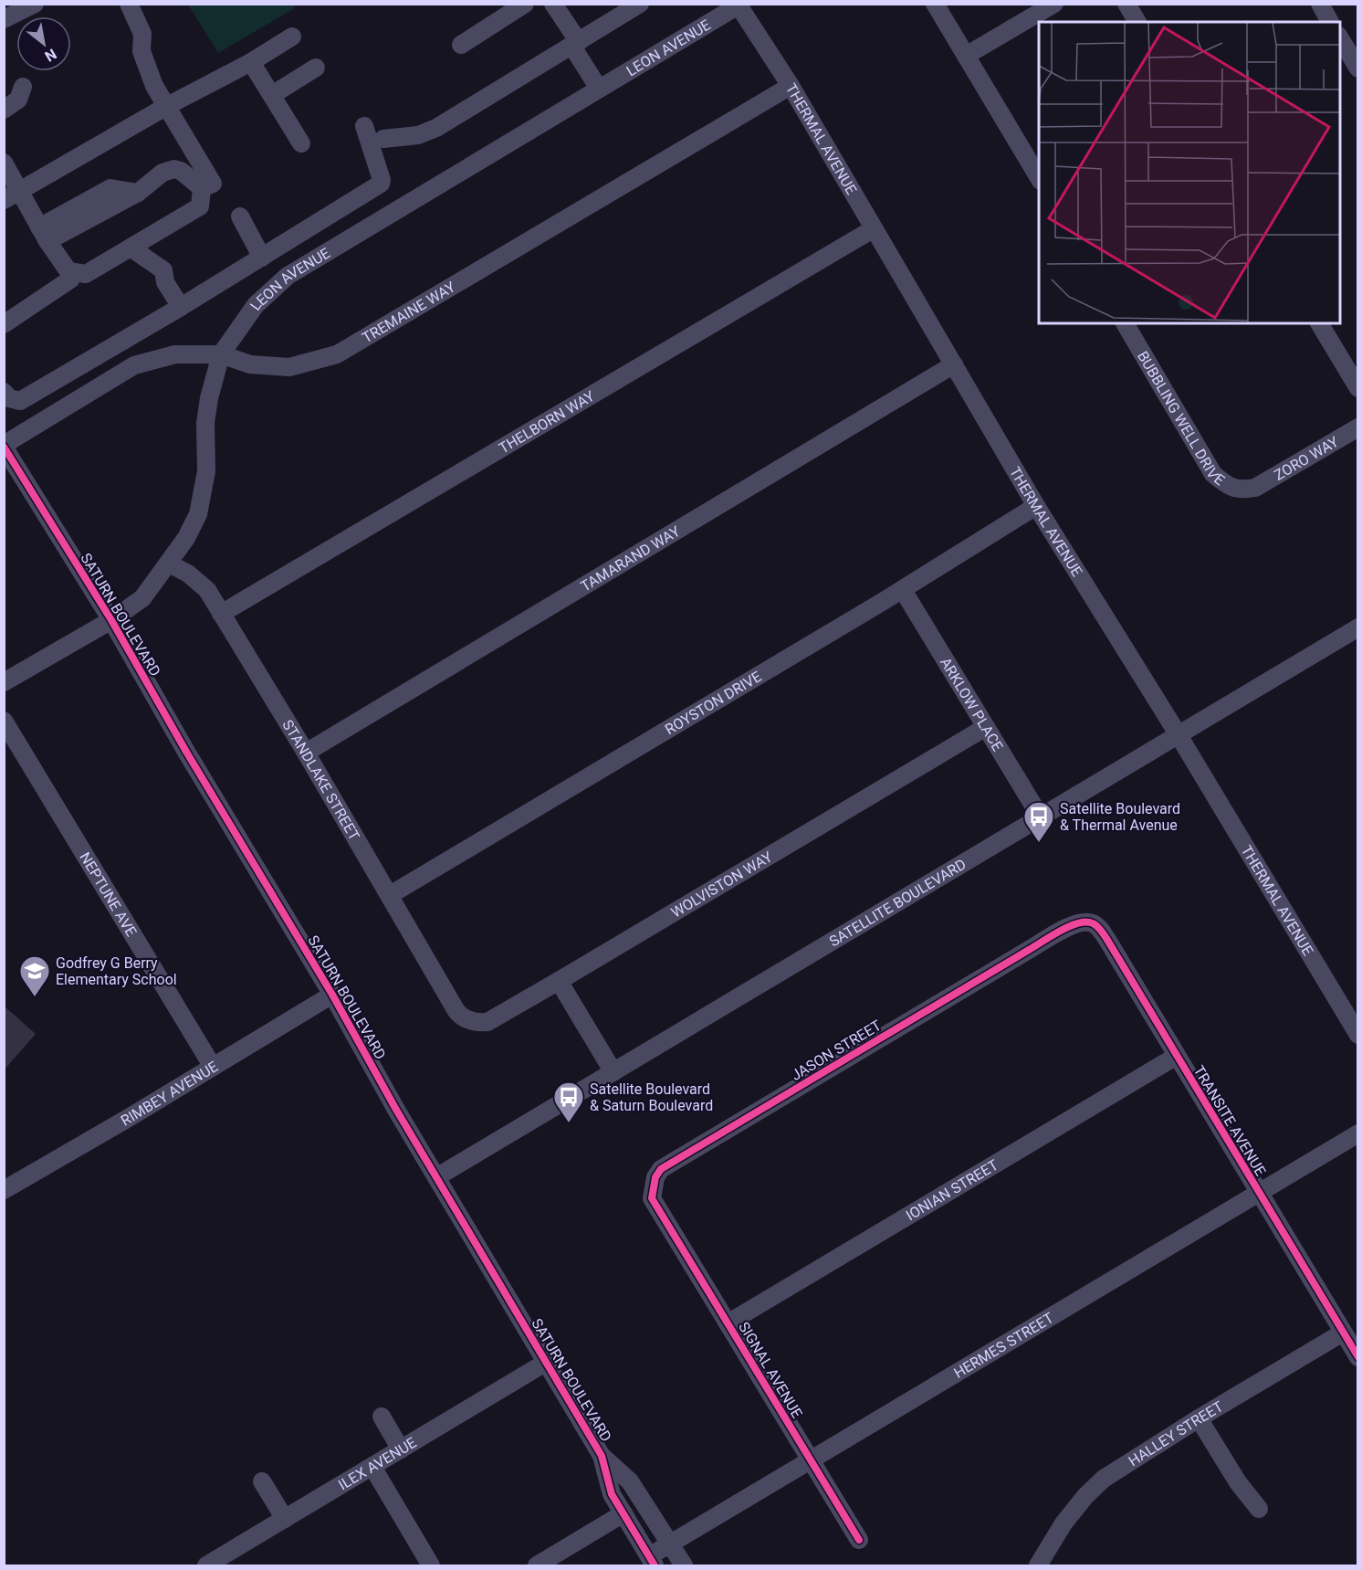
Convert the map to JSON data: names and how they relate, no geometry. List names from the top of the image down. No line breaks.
{"streets":{"street":["LEON AVENUE","THERMAL AVENUE","TREMAINE WAY","BUBBLING WELL DRIVE","THELBORN WAY","ZORO WAY","TAMARAND WAY","SATURN BOULEVARD","ROYSTON DRIVE","ARKLOW PLACE","STANDLAKE STREET","WOLVISTON WAY","NEPTUNE AVE","SATELLITE BOULEVARD","JASON STREET","RIMBEY AVENUE","TRANSITE AVENUE","IONIAN STREET","HERMES STREET","SIGNAL AVENUE","HALLEY STREET","ILEX AVENUE"]},"crossings":[["LEON AVENUE","THERMAL AVENUE"],["LEON AVENUE","TREMAINE WAY"],["LEON AVENUE","SATURN BOULEVARD"],["LEON AVENUE","STANDLAKE STREET"],["THERMAL AVENUE","TREMAINE WAY"],["THERMAL AVENUE","THELBORN WAY"],["THERMAL AVENUE","TAMARAND WAY"],["THERMAL AVENUE","ROYSTON DRIVE"],["THERMAL AVENUE","SATELLITE BOULEVARD"],["TREMAINE WAY","SATURN BOULEVARD"],["BUBBLING WELL DRIVE","ZORO WAY"],["THELBORN WAY","STANDLAKE STREET"],["TAMARAND WAY","STANDLAKE STREET"],["SATURN BOULEVARD","SATELLITE BOULEVARD"],["SATURN BOULEVARD","RIMBEY AVENUE"],["SATURN BOULEVARD","HERMES STREET"],["SATURN BOULEVARD","ILEX AVENUE"],["ROYSTON DRIVE","ARKLOW PLACE"],["ROYSTON DRIVE","STANDLAKE STREET"],["ARKLOW PLACE","WOLVISTON WAY"],["ARKLOW PLACE","SATELLITE BOULEVARD"],["STANDLAKE STREET","WOLVISTON WAY"],["NEPTUNE AVE","RIMBEY AVENUE"],["JASON STREET","TRANSITE AVENUE"],["JASON STREET","SIGNAL AVENUE"],["TRANSITE AVENUE","IONIAN STREET"],["TRANSITE AVENUE","HERMES STREET"],["TRANSITE AVENUE","HALLEY STREET"],["IONIAN STREET","SIGNAL AVENUE"],["HERMES STREET","SIGNAL AVENUE"]],"places":{"bus stop":["Satellite Boulevard & Thermal Avenue","Satellite Boulevard & Saturn Boulevard"],"school or university":["Godfrey G Berry Elementary School"]},"north":"bottom right"}
